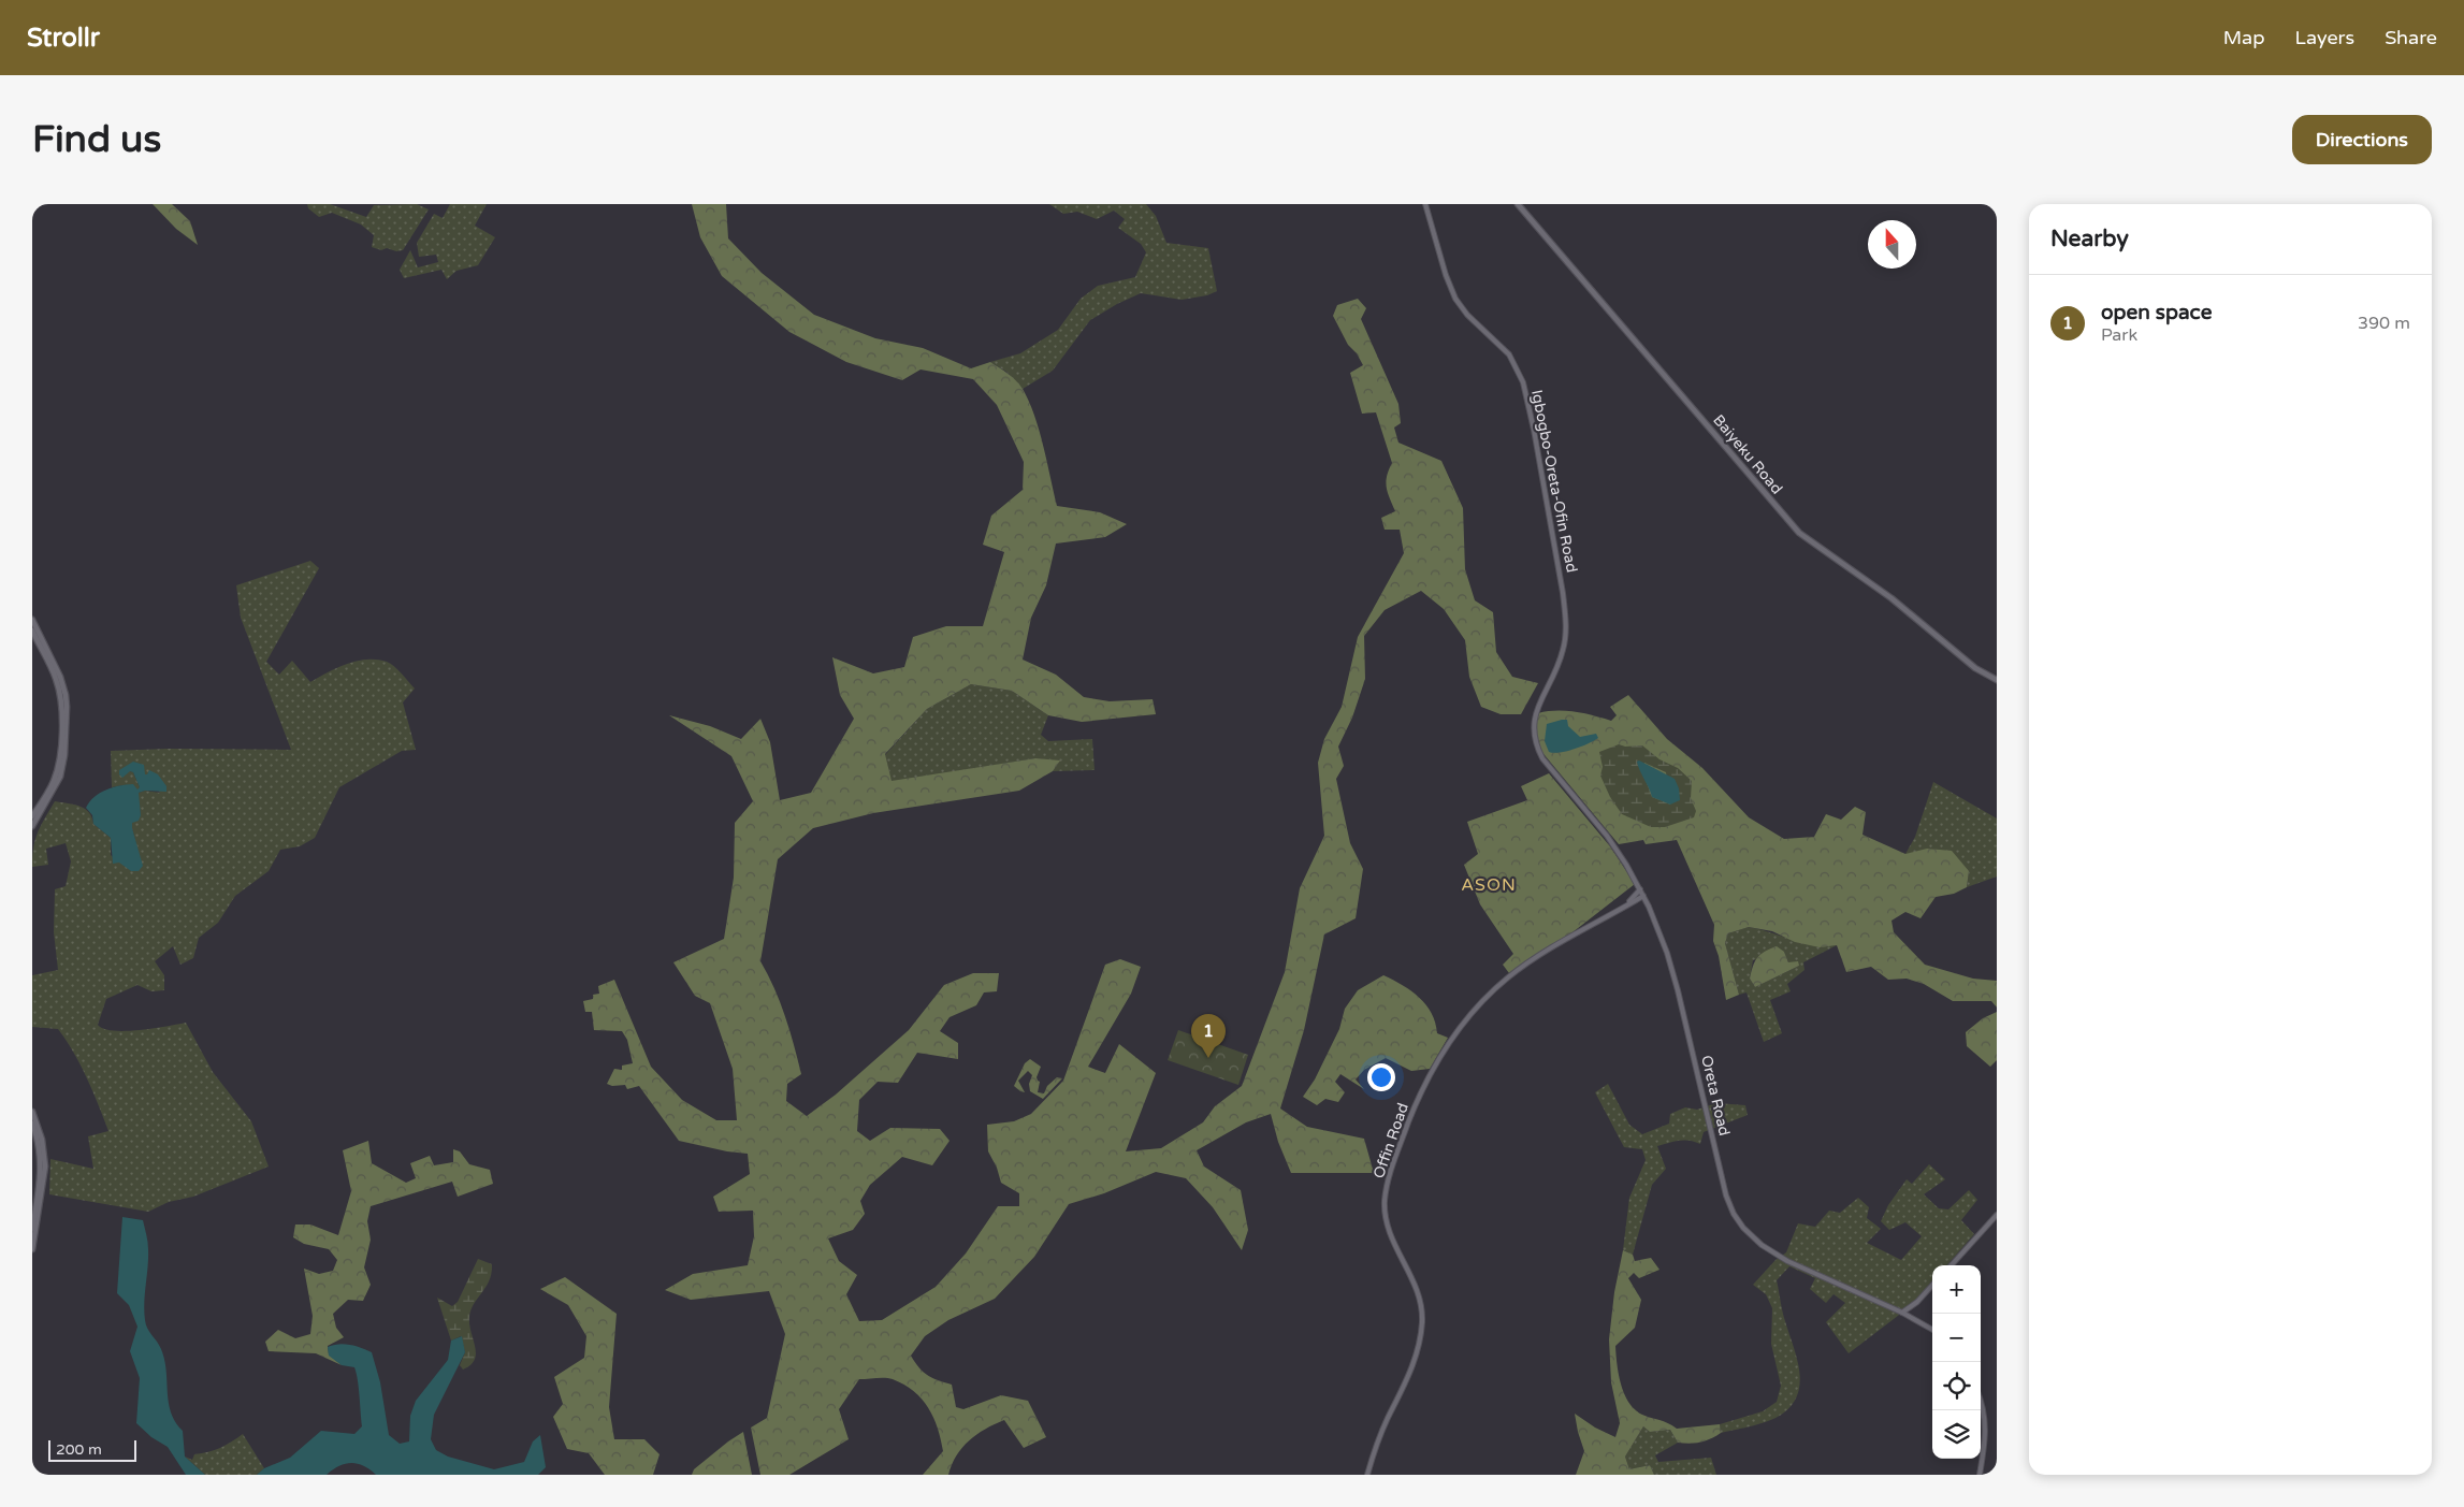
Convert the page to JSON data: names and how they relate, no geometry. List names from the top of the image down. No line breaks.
{"streets":{"main road":["Baiyeku Road"],"street":["Igbogbo-Oreta-Ofin Road","Oreta Road","Offin Road"]},"crossings":[["Igbogbo-Oreta-Ofin Road","Oreta Road"]],"districts":["ASON"],"scale_bar":"200 m","north":"top","page":{"header":"Strollr","nav":["Map","Layers","Share"],"buttons":"Directions","title":"Find us","heading":"Nearby","list":[{"mark":"1","name":"open space","note":"Park","value":"390 m"}],"pins":"1","map_buttons":["+","−"],"scale":"200 m"}}
